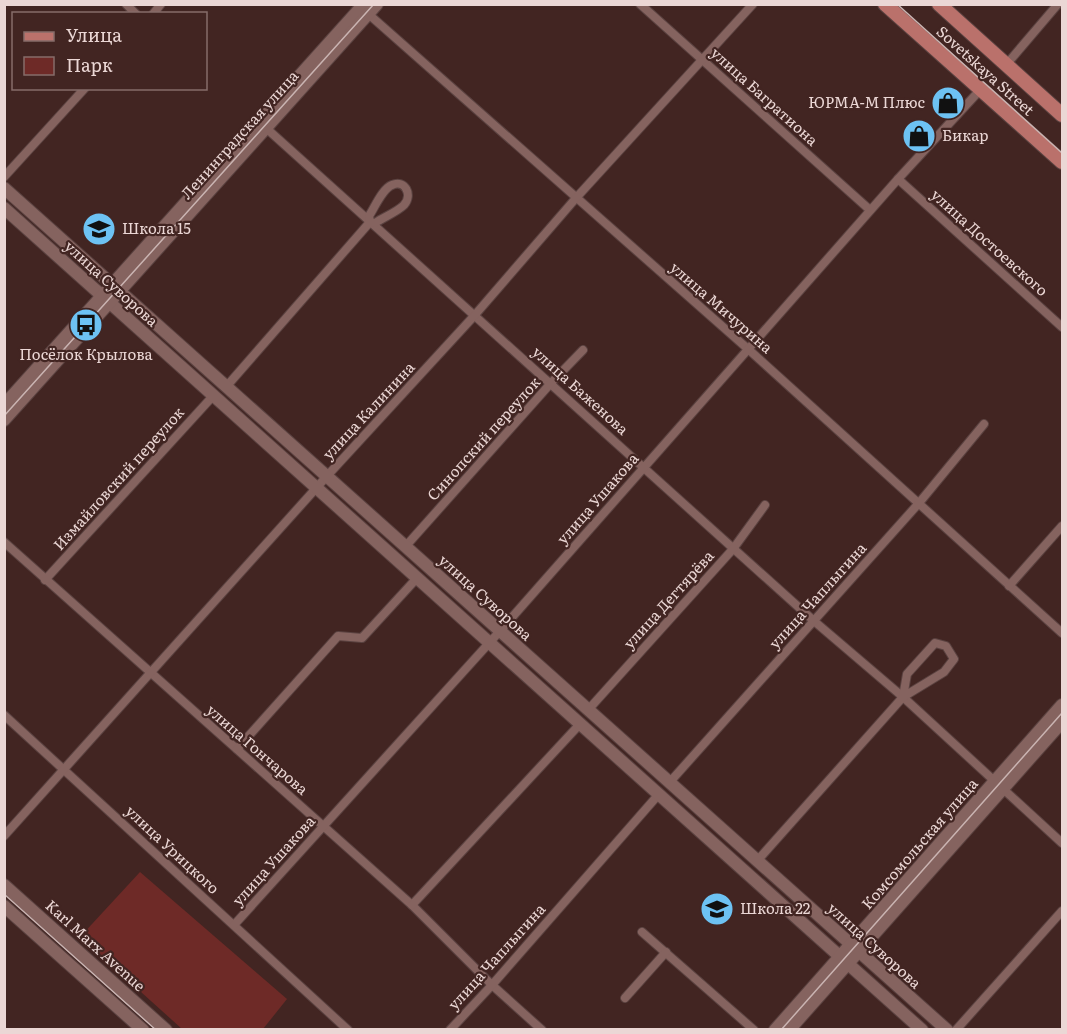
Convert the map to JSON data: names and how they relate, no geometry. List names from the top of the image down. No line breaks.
{"streets":{"main road":["Sovetskaya Street","Ленинградская улица","улица Суворова","Комсомольская улица","Karl Marx Avenue"],"street":["улица Багратиона","улица Достоевского","улица Мичурина","улица Баженова","улица Калинина","Синопский переулок","Измайловский переулок","улица Ушакова","улица Чаплыгина","улица Дегтярёва","улица Гончарова","улица Урицкого"]},"crossings":[["Sovetskaya Street","улица Ушакова"],["улица Багратиона","улица Калинина"],["улица Багратиона","улица Ушакова"],["Ленинградская улица","улица Суворова"],["Ленинградская улица","улица Мичурина"],["Ленинградская улица","улица Баженова"],["улица Достоевского","улица Ушакова"],["улица Суворова","улица Калинина"],["улица Суворова","Синопский переулок"],["улица Суворова","Измайловский переулок"],["улица Суворова","улица Ушакова"],["улица Суворова","улица Чаплыгина"],["улица Суворова","улица Дегтярёва"],["улица Суворова","Комсомольская улица"],["улица Мичурина","улица Калинина"],["улица Мичурина","улица Ушакова"],["улица Мичурина","улица Чаплыгина"],["улица Баженова","улица Калинина"],["улица Баженова","Синопский переулок"],["улица Баженова","улица Ушакова"],["улица Баженова","улица Чаплыгина"],["улица Баженова","улица Дегтярёва"],["улица Баженова","Комсомольская улица"],["улица Калинина","улица Гончарова"],["улица Калинина","улица Урицкого"],["Измайловский переулок","улица Гончарова"],["улица Ушакова","улица Гончарова"],["улица Ушакова","улица Урицкого"],["улица Чаплыгина","улица Гончарова"]],"places":{"shop":["ЮРМА-М Плюс","Бикар"],"school or university":["Школа 15","Школа 22"],"bus stop":["Посёлок Крылова"]},"legend":["Улица","Парк"]}
